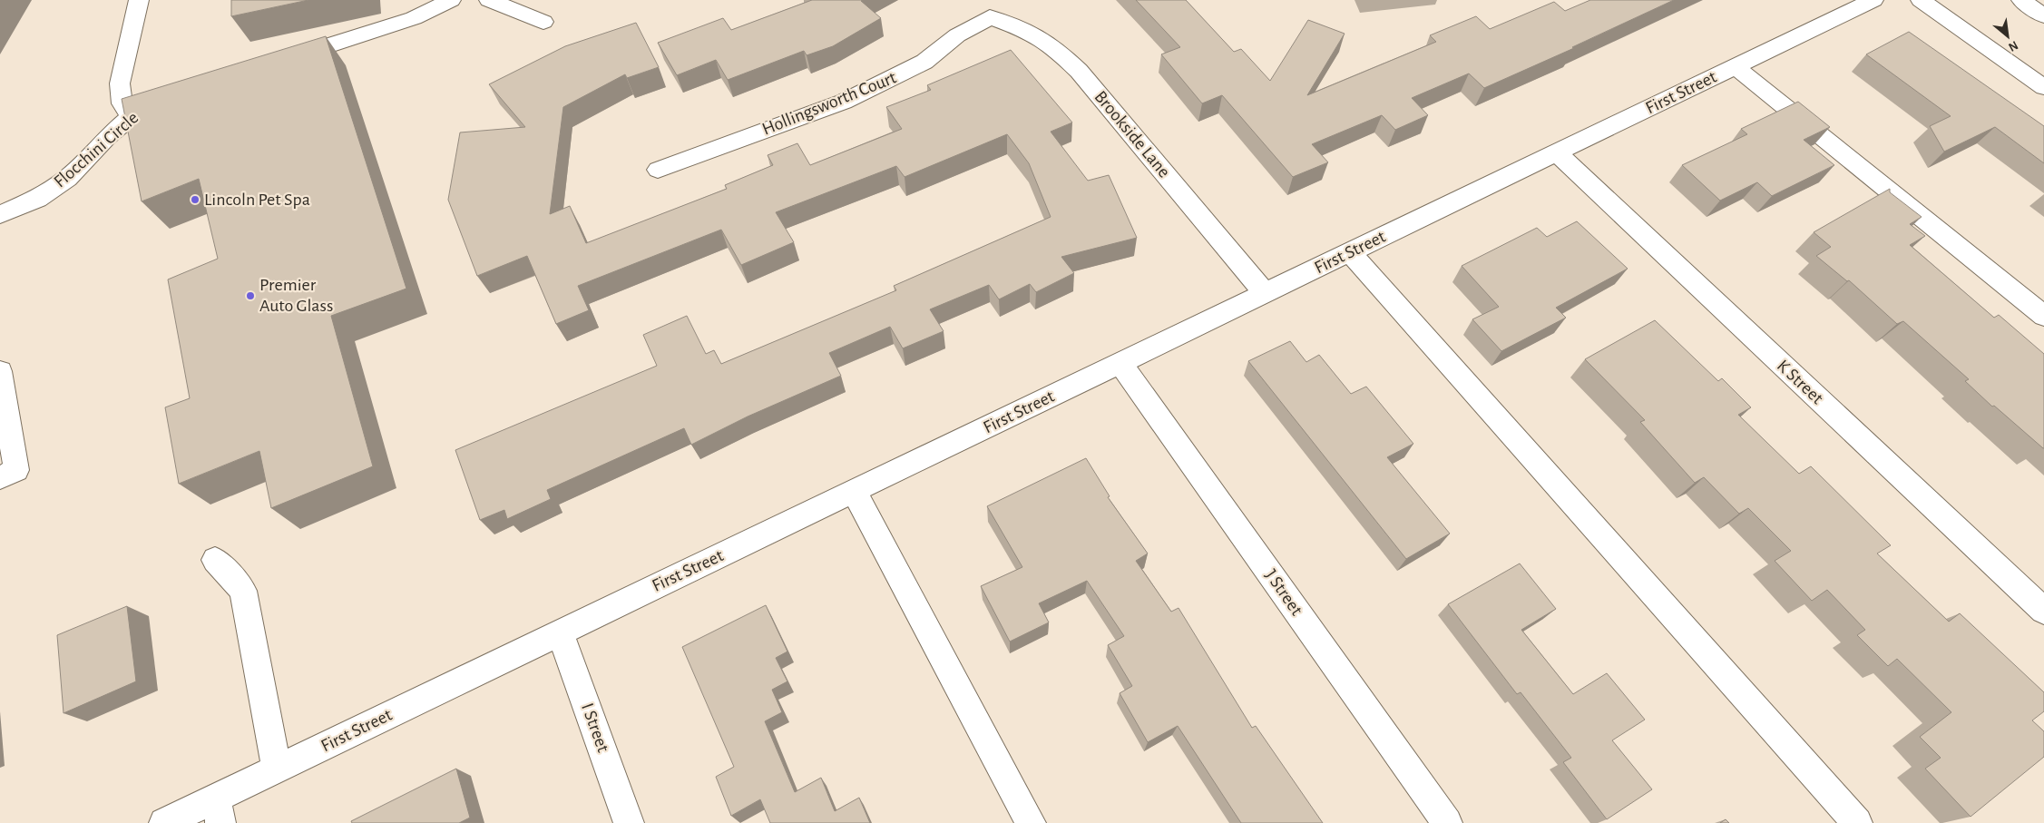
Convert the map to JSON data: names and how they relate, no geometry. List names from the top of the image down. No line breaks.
{"streets":{"street":["First Street","Hollingsworth Court","Brookside Lane","Flocchini Circle","K Street","J Street","I Street"]},"crossings":[["First Street","Brookside Lane"],["First Street","K Street"],["First Street","J Street"],["First Street","I Street"],["Hollingsworth Court","Brookside Lane"]],"places":["Lincoln Pet Spa","Premier Auto Glass"],"north":"bottom right"}
